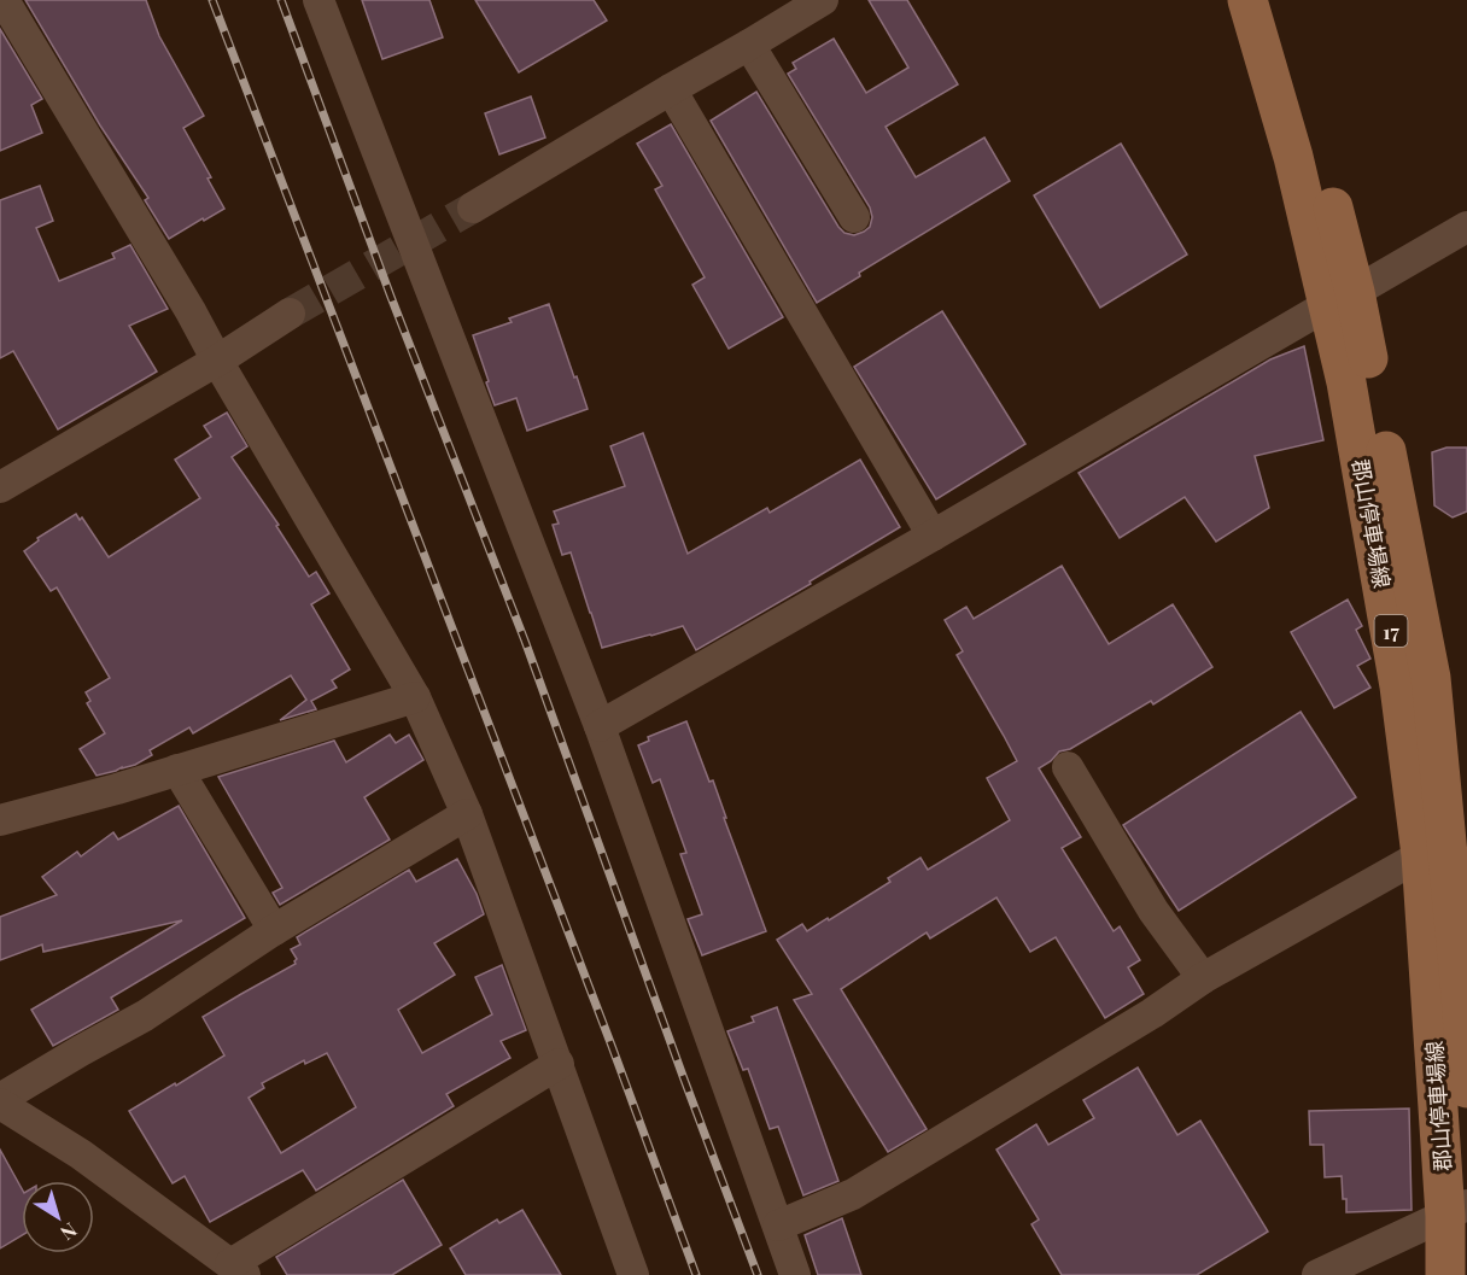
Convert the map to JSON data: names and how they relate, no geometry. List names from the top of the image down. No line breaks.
{"streets":{"main road":["郡山停車場線","17"]},"north":"bottom right"}
